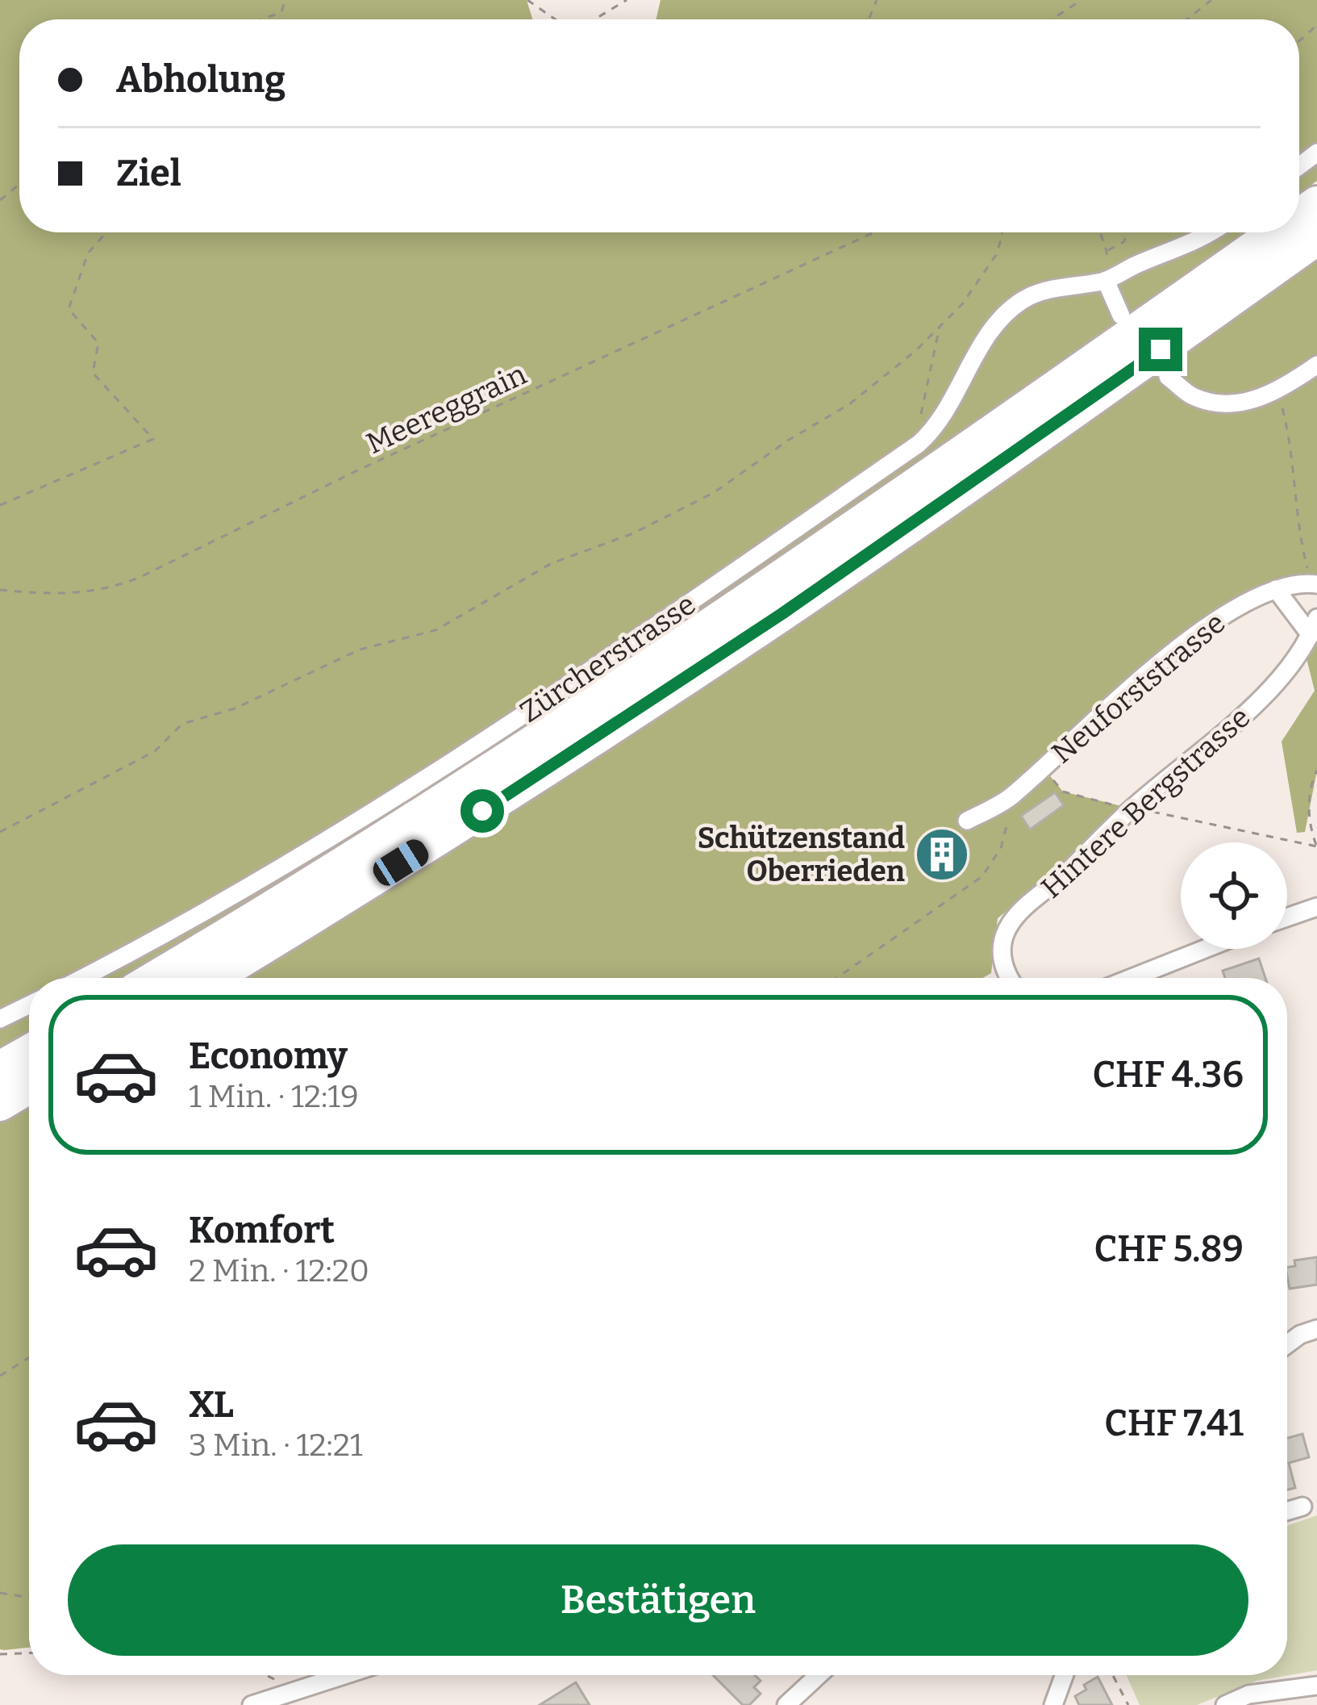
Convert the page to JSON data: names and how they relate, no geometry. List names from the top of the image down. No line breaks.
{"streets":{"street":["Zürcherstrasse","Neuforststrasse","Hintere Bergstrasse"],"path":["Meereggrain"]},"places":{"building":["Schützenstand Oberrieden"]},"page":{"banner":["Abholung","Ziel"],"list":[{"name":"Economy","note":"1 Min. · 12:19","value":"CHF 4.36"},{"name":"Komfort","note":"2 Min. · 12:20","value":"CHF 5.89"},{"name":"XL","note":"3 Min. · 12:21","value":"CHF 7.41"}],"buttons":"Bestätigen"}}
